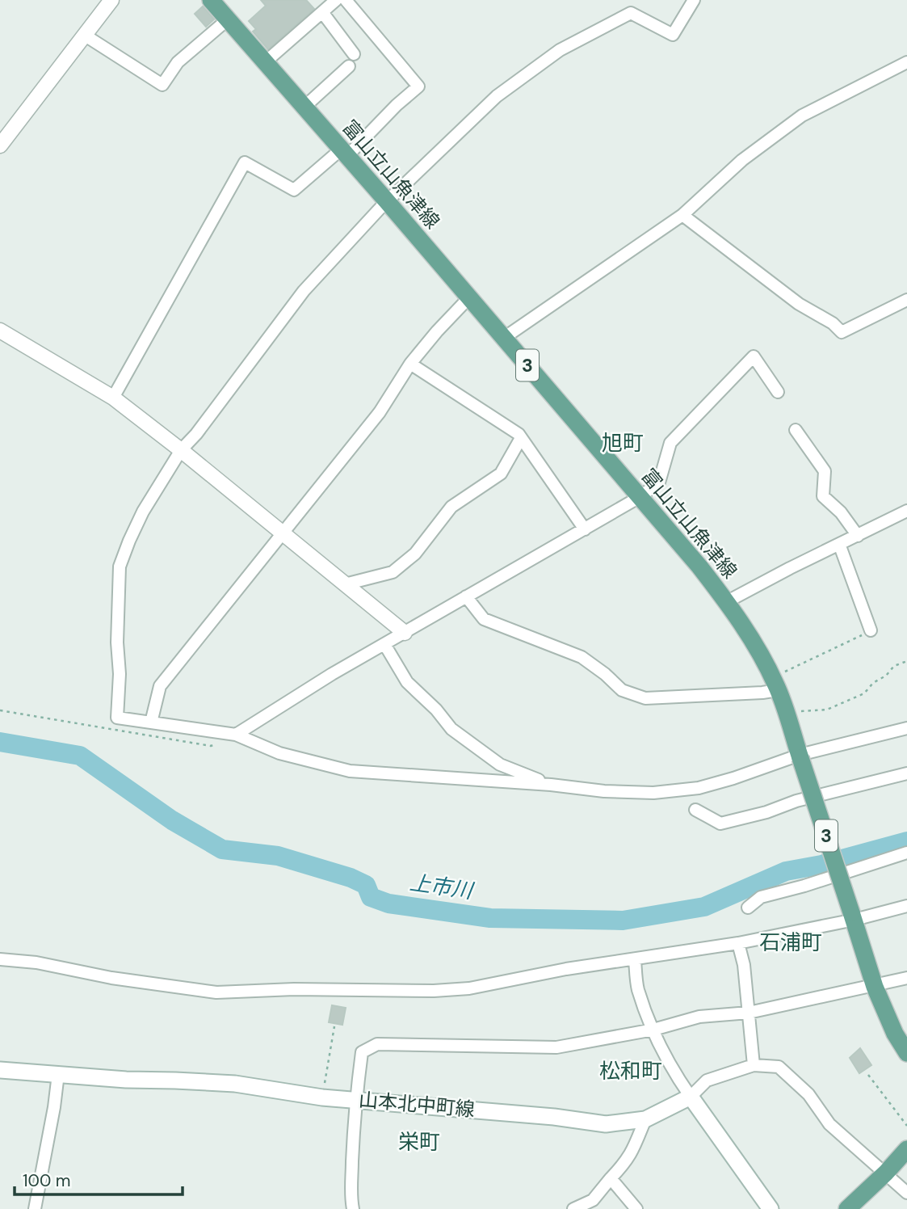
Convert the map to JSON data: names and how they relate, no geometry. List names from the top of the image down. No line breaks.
{"streets":{"main road":["富山立山魚津線","3","山本北中町線"]},"districts":["旭町","石浦町","松和町","栄町"],"water":["上市川"],"scale_bar":"100 m"}
